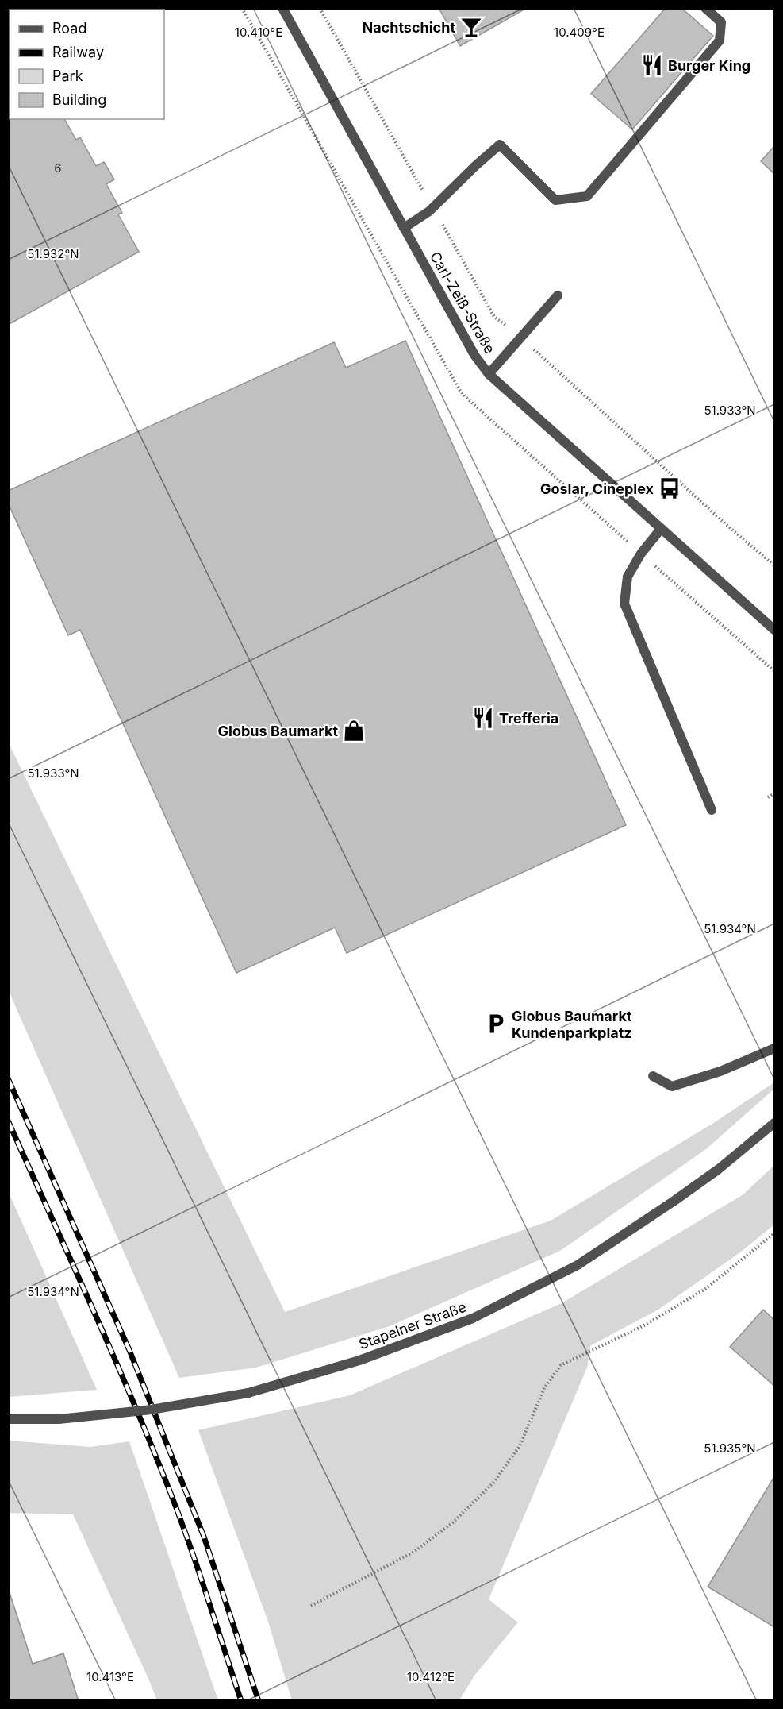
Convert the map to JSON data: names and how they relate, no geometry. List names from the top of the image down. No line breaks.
{"streets":{"street":["Carl-Zeiß-Straße","Stapelner Straße"]},"places":{"bar":["Nachtschicht"],"restaurant":["Burger King","Trefferia"],"bus stop":["Goslar, Cineplex"],"shop":["Globus Baumarkt"],"parking":["Globus Baumarkt Kundenparkplatz"]},"house_numbers":["6"],"legend":["Road","Railway","Park","Building"],"coordinates":["10.410°E","10.409°E","51.932°N","51.933°N","51.934°N","51.935°N","10.413°E","10.412°E"]}
